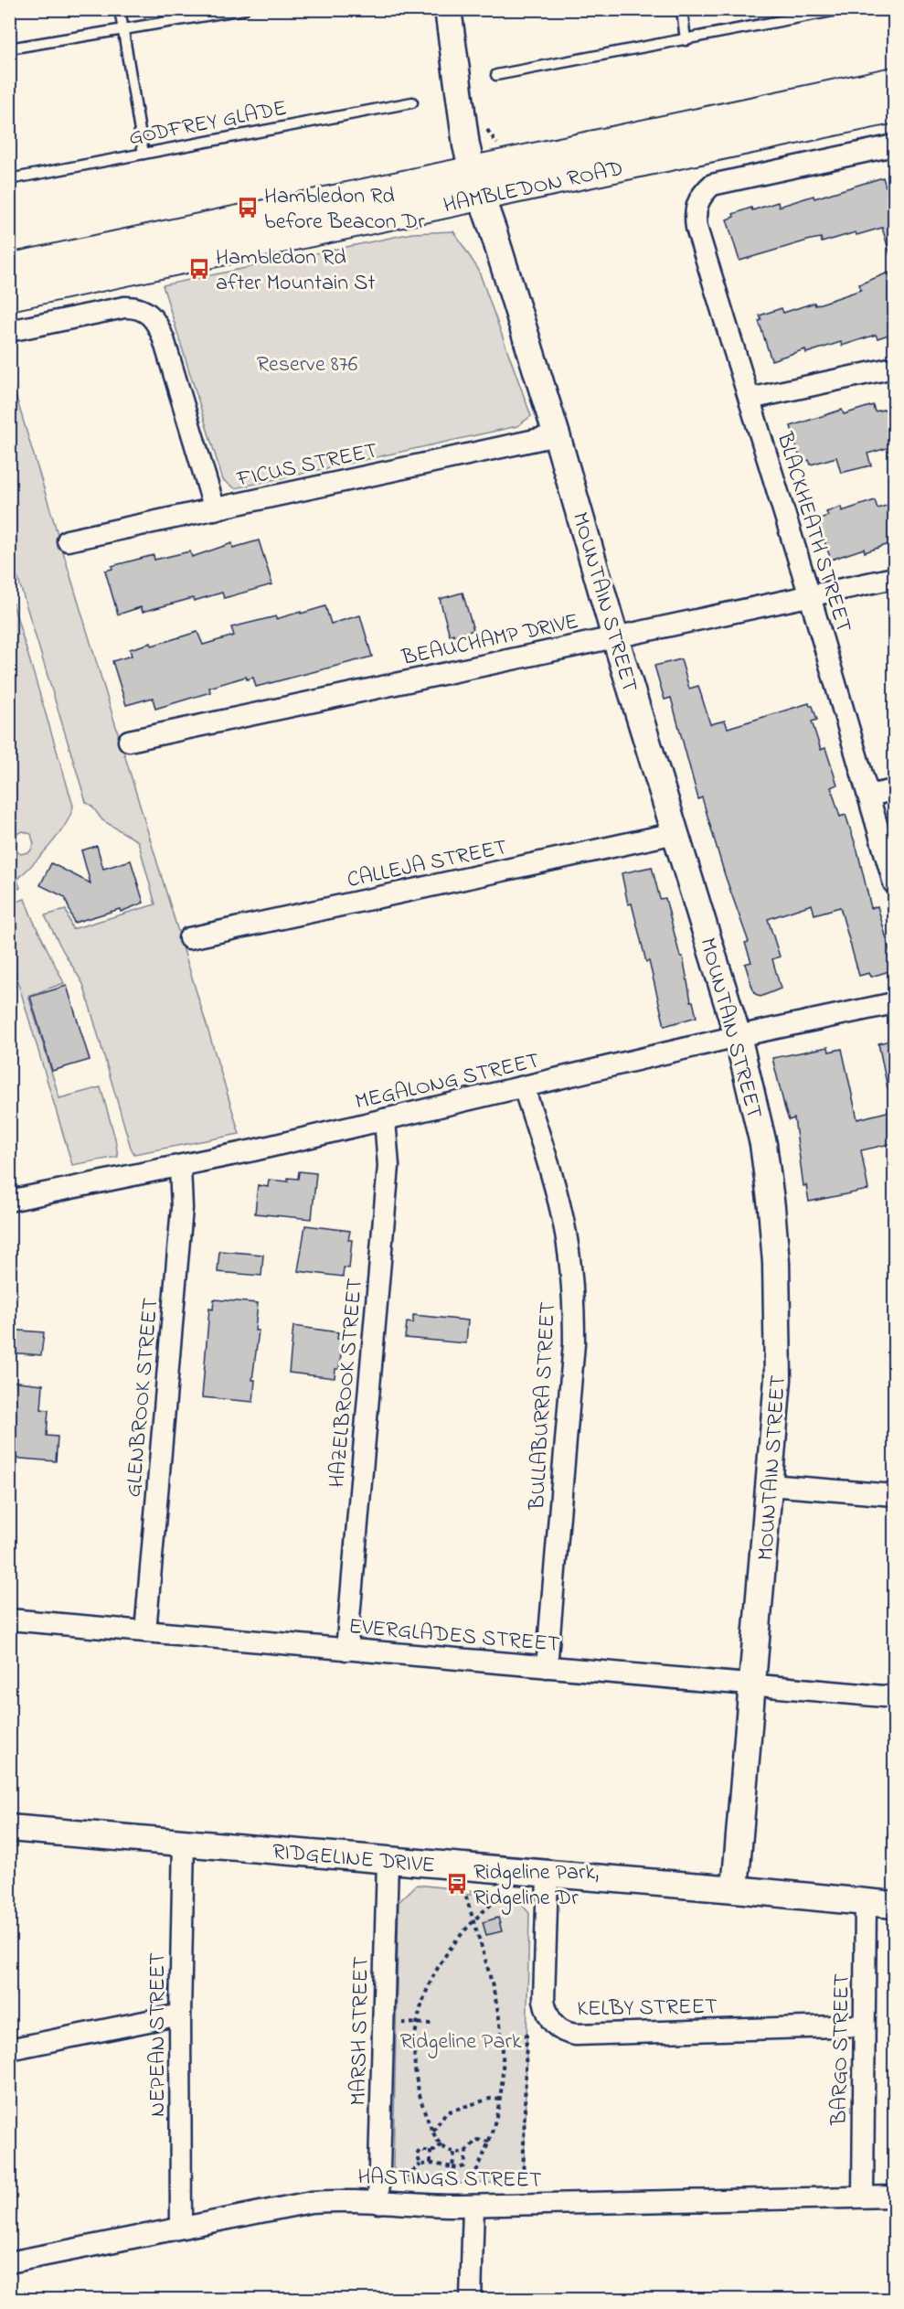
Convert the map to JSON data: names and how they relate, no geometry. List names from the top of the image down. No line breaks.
{"streets":{"main road":["HAMBLEDON ROAD"],"street":["FICUS STREET","BLACKHEATH STREET","MOUNTAIN STREET","BEAUCHAMP DRIVE","CALLEJA STREET","MEGALONG STREET","HAZELBROOK STREET","GLENBROOK STREET","BULLABURRA STREET","EVERGLADES STREET","RIDGELINE DRIVE","KELBY STREET","MARSH STREET","NEPEAN STREET","BARGO STREET","HASTINGS STREET"],"lane":["GODFREY GLADE"]},"crossings":[["HAMBLEDON ROAD","MOUNTAIN STREET"],["FICUS STREET","MOUNTAIN STREET"],["BLACKHEATH STREET","BEAUCHAMP DRIVE"],["MOUNTAIN STREET","BEAUCHAMP DRIVE"],["MOUNTAIN STREET","CALLEJA STREET"],["MOUNTAIN STREET","MEGALONG STREET"],["MOUNTAIN STREET","EVERGLADES STREET"],["MOUNTAIN STREET","RIDGELINE DRIVE"],["MEGALONG STREET","HAZELBROOK STREET"],["MEGALONG STREET","GLENBROOK STREET"],["MEGALONG STREET","BULLABURRA STREET"],["HAZELBROOK STREET","EVERGLADES STREET"],["GLENBROOK STREET","EVERGLADES STREET"],["BULLABURRA STREET","EVERGLADES STREET"],["RIDGELINE DRIVE","KELBY STREET"],["RIDGELINE DRIVE","MARSH STREET"],["RIDGELINE DRIVE","NEPEAN STREET"],["RIDGELINE DRIVE","BARGO STREET"],["KELBY STREET","BARGO STREET"],["MARSH STREET","HASTINGS STREET"],["NEPEAN STREET","HASTINGS STREET"],["BARGO STREET","HASTINGS STREET"]],"parks":["Reserve 876","Ridgeline Park"],"places":{"bus stop":["Hambledon Rd before Beacon Dr","Hambledon Rd after Mountain St","Ridgeline Park, Ridgeline Dr"]}}
